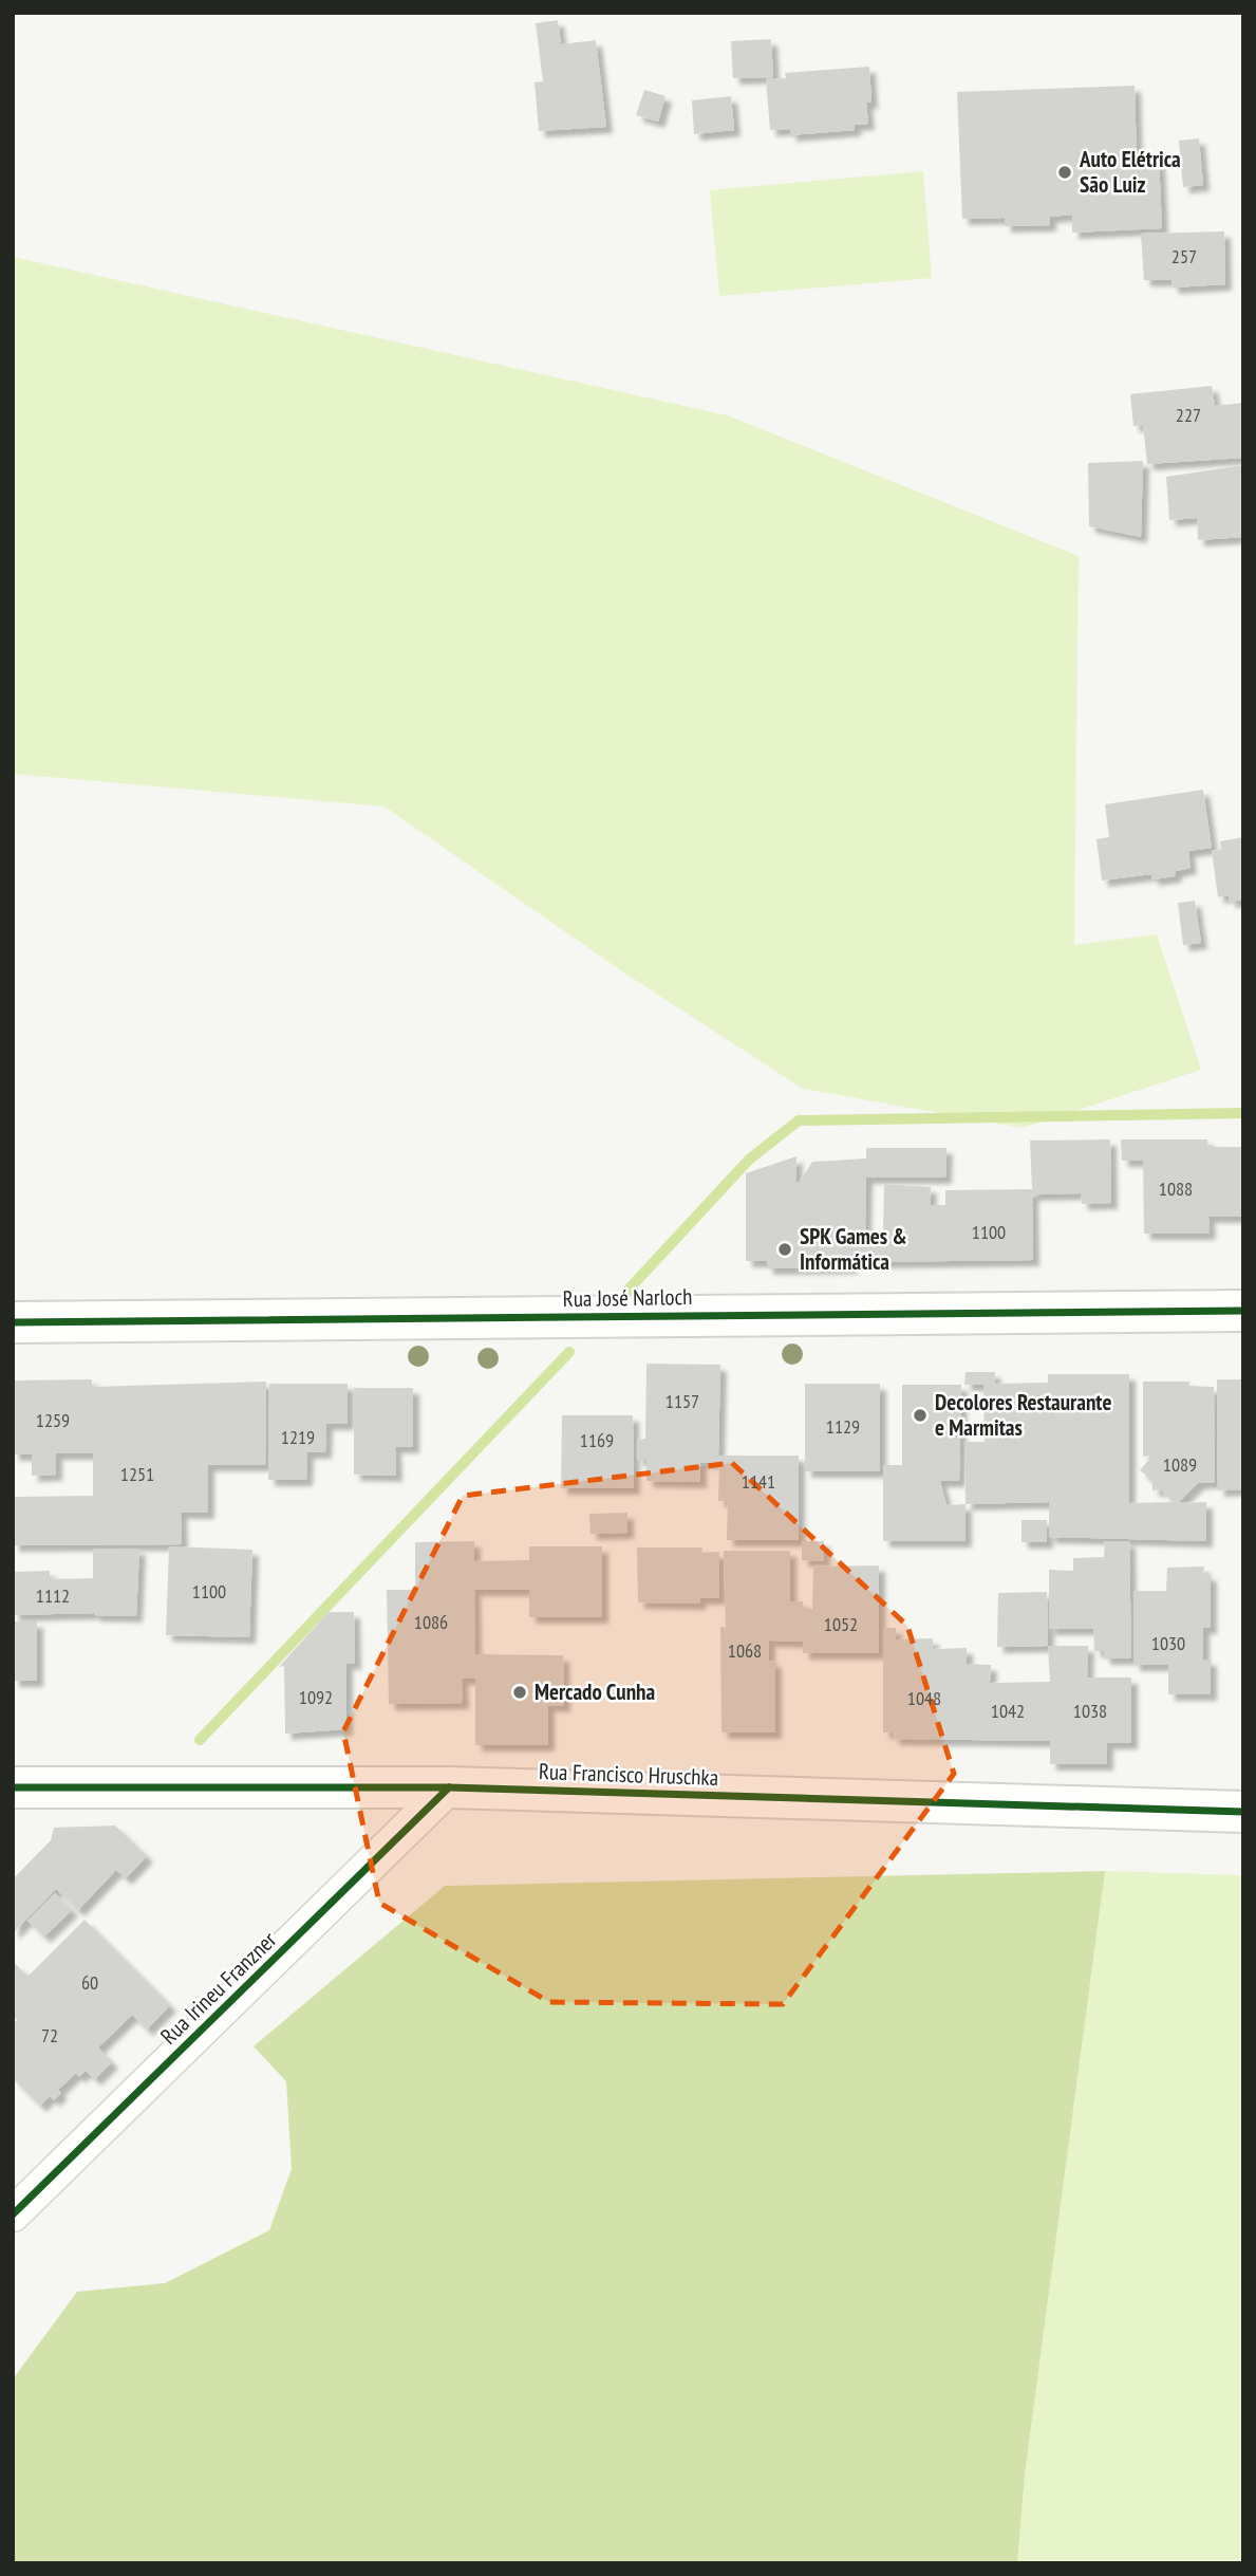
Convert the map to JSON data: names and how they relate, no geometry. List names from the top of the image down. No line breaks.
{"streets":{"street":["Rua José Narloch","Rua Francisco Hruschka","Rua Irineu Franzner"]},"crossings":[["Rua Francisco Hruschka","Rua Irineu Franzner"]],"places":["Auto Elétrica São Luiz","SPK Games & Informática","Decolores Restaurante e Marmitas","Mercado Cunha"],"house_numbers":["257","227","1088","1100","1157","1259","1129","1219","1169","1089","1251","1141","1100","1112","1086","1052","1030","1068","1092","1048","1042","1038","60","72"]}
